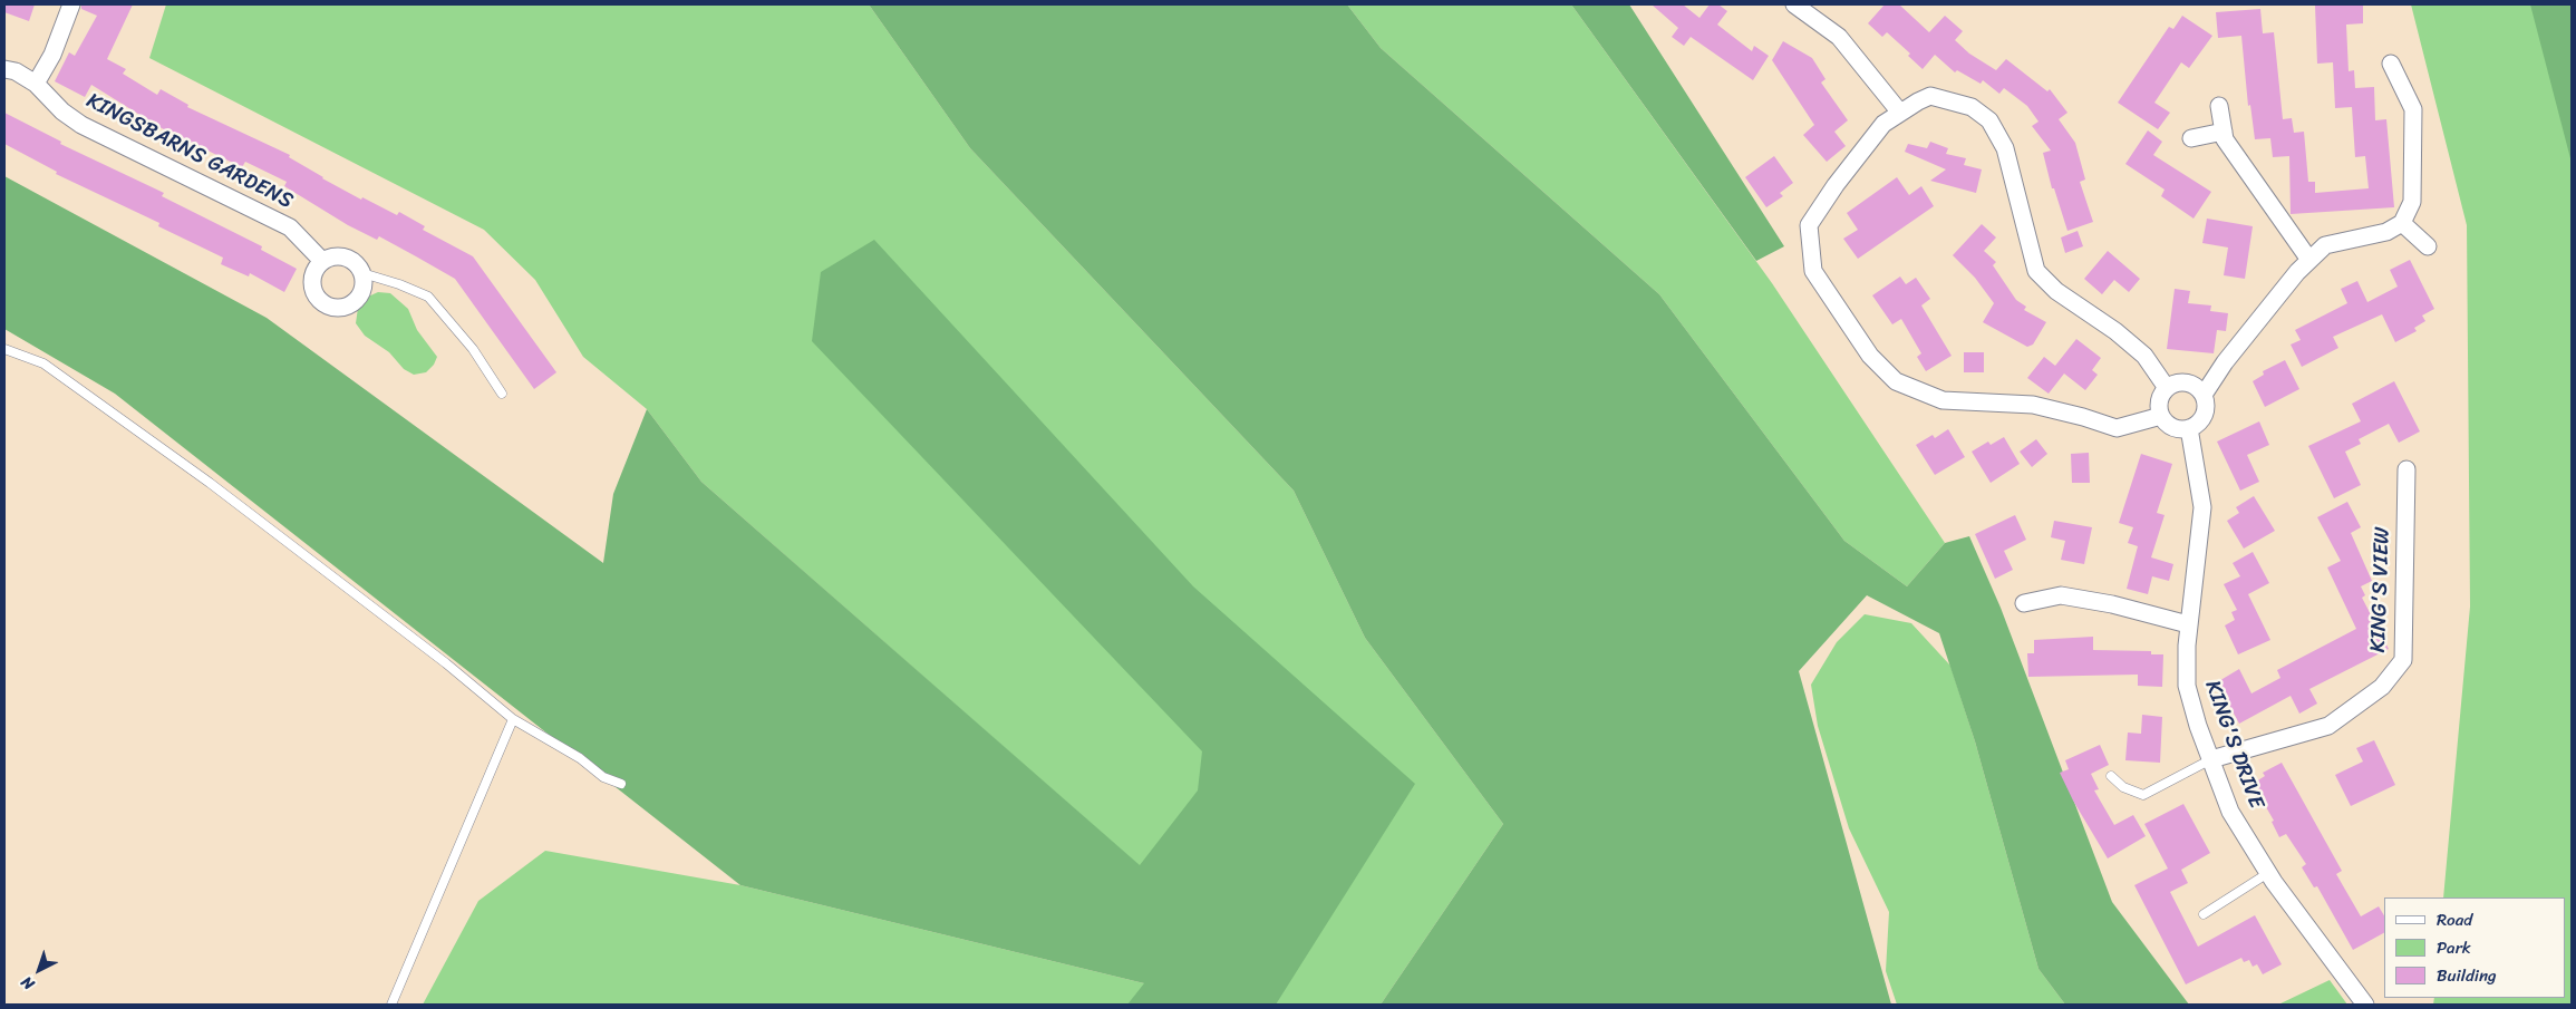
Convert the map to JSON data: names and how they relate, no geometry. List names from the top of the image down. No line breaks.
{"streets":{"street":["KINGSBARNS GARDENS","KING'S VIEW","KING'S DRIVE"]},"crossings":[["KING'S VIEW","KING'S DRIVE"]],"legend":["Road","Park","Building"],"north":"bottom left"}
